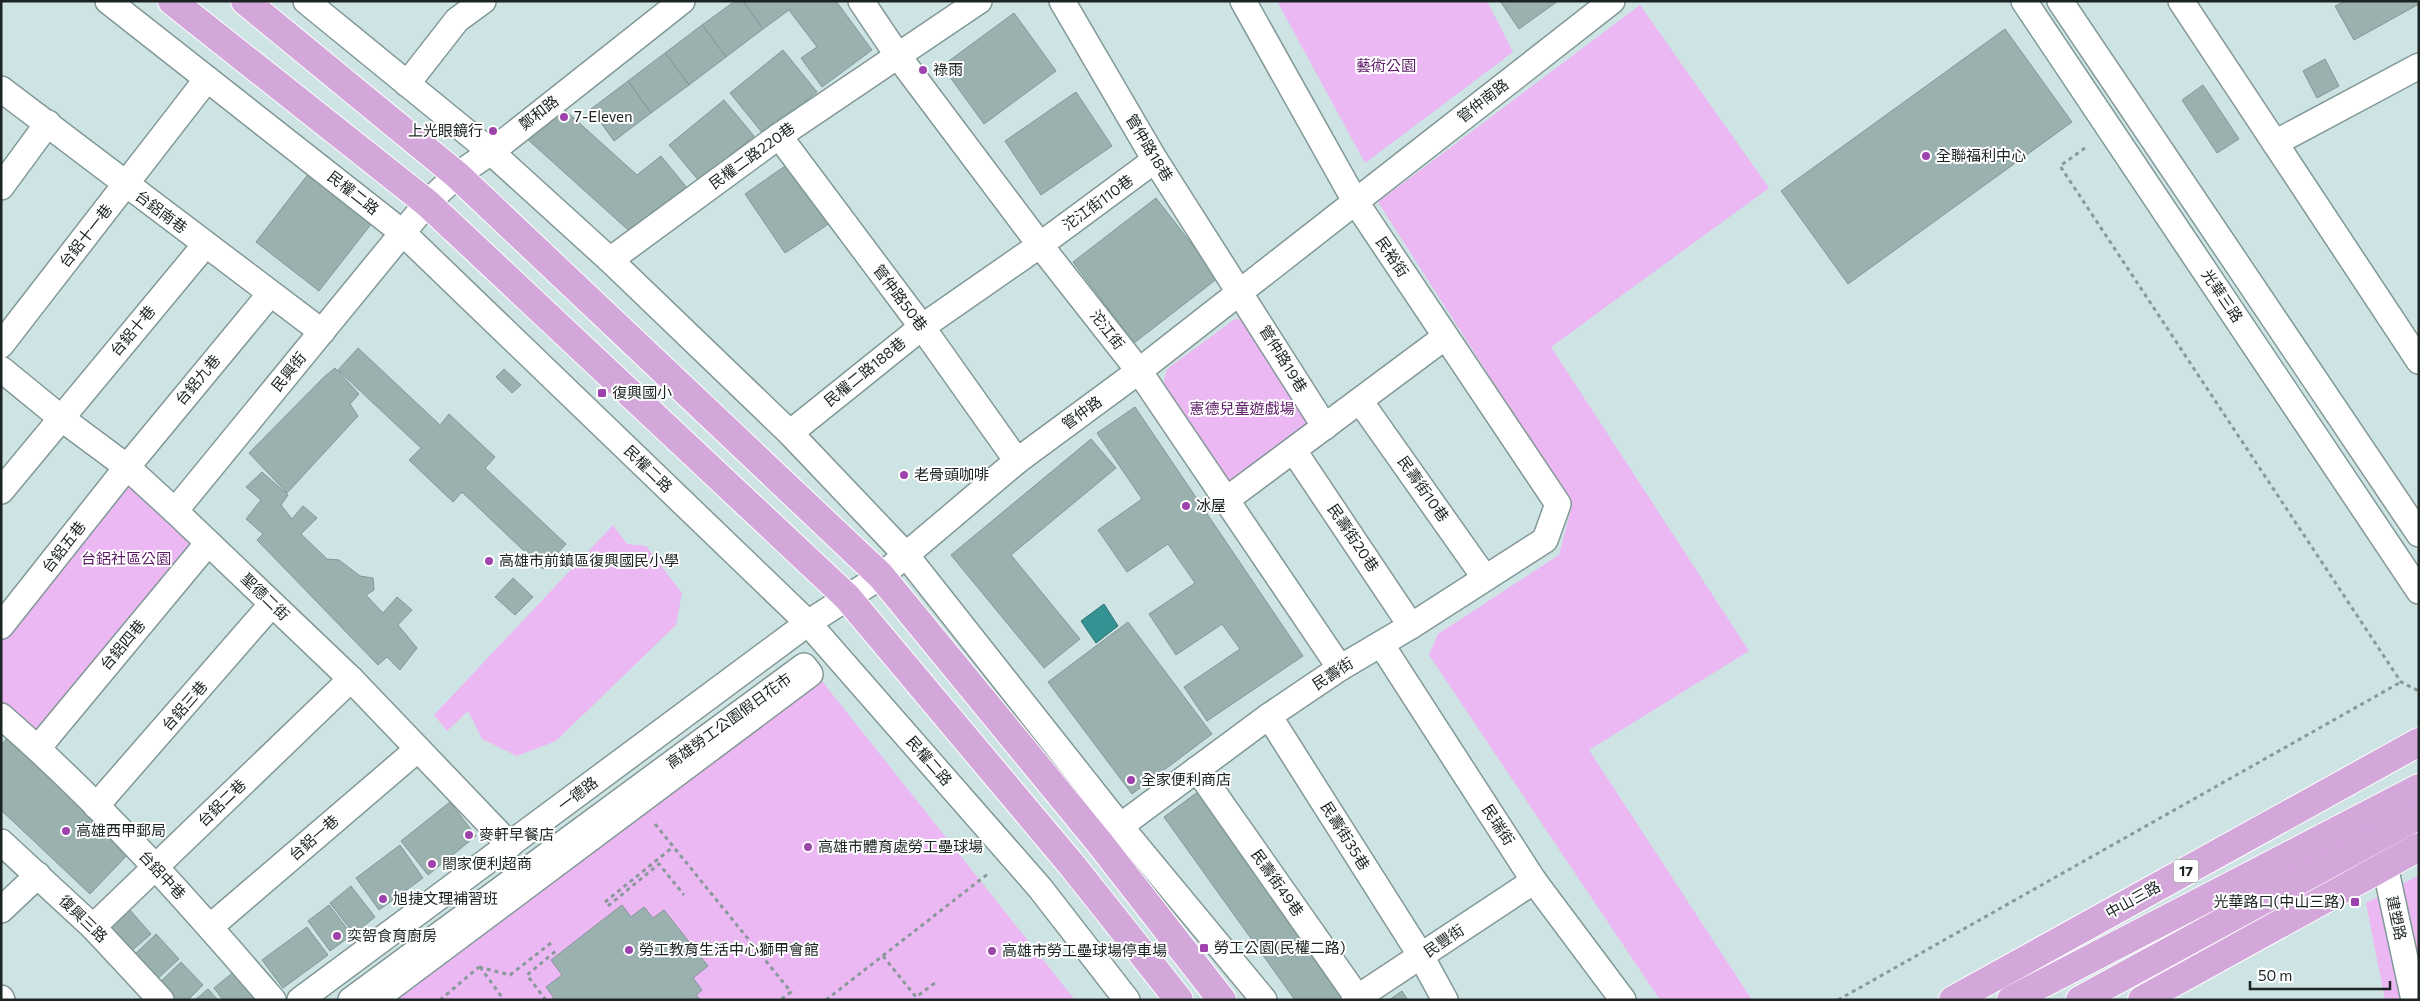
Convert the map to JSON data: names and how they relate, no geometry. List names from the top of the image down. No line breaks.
{"streets":{"main road":["17","中山三路"],"street":["管仲南路","鄭和路","管仲路18巷","民權二路220巷","民權二路","沱江街110巷","台鋁南巷","台鋁十一巷","民裕街","光華三路","管仲路50巷","沱江街","台鋁十巷","管仲路19巷","民興街","民權二路188巷","台鋁九巷","管仲路","民壽街10巷","民壽街20巷","台鋁五巷","聖德二街","台鋁四巷","民壽街","台鋁三巷","高雄勞工公園假日花市","一德路","台鋁二巷","民瑞街","民壽街35巷","台鋁一巷","台鋁中巷","民壽街49巷","建塑路","復興三路","民豐街"]},"crossings":[["管仲南路","民裕街"],["管仲南路","管仲路"],["鄭和路","民權二路"],["鄭和路","民興街"],["管仲路18巷","沱江街110巷"],["管仲路18巷","管仲路19巷"],["管仲路18巷","管仲路"],["民權二路220巷","管仲路50巷"],["民權二路220巷","沱江街"],["民權二路","台鋁十一巷"],["民權二路","民興街"],["民權二路","管仲路"],["民權二路","一德路"],["沱江街110巷","沱江街"],["沱江街110巷","民權二路188巷"],["台鋁南巷","台鋁十一巷"],["台鋁南巷","台鋁十巷"],["台鋁南巷","民興街"],["台鋁南巷","台鋁九巷"],["民裕街","管仲路"],["民裕街","民壽街"],["管仲路50巷","民權二路188巷"],["管仲路50巷","管仲路"],["沱江街","民權二路188巷"],["沱江街","管仲路"],["沱江街","民壽街"],["台鋁十巷","聖德二街"],["管仲路19巷","管仲路"],["民興街","聖德二街"],["台鋁九巷","台鋁五巷"],["台鋁九巷","聖德二街"],["管仲路","一德路"],["民壽街10巷","民壽街"],["民壽街20巷","民壽街"],["台鋁五巷","聖德二街"],["聖德二街","台鋁四巷"],["聖德二街","台鋁三巷"],["聖德二街","一德路"],["聖德二街","台鋁二巷"],["聖德二街","台鋁一巷"],["台鋁四巷","台鋁中巷"],["民壽街","民瑞街"],["民壽街","民壽街35巷"],["民壽街","民壽街49巷"],["台鋁三巷","台鋁中巷"],["台鋁二巷","台鋁中巷"],["台鋁二巷","復興三路"],["民瑞街","民豐街"],["民壽街35巷","民豐街"],["台鋁一巷","台鋁中巷"],["民壽街49巷","民豐街"]],"parks":["藝術公園","憲德兒童遊戲場","台鋁社區公園"],"places":{"other":["祿雨","7-Eleven","上光眼鏡行","全聯福利中心","老骨頭咖啡","冰屋","高雄市前鎮區復興國民小學","全家便利商店","高雄西甲郵局","麥軒早餐店","高雄市體育處勞工壘球場","閤家便利超商","旭捷文理補習班","奕哿食育廚房","勞工教育生活中心獅甲會館","高雄市勞工壘球場停車場"],"transit":["復興國小","光華路口(中山三路)","勞工公園(民權二路)"]},"scale_bar":"50 m"}
